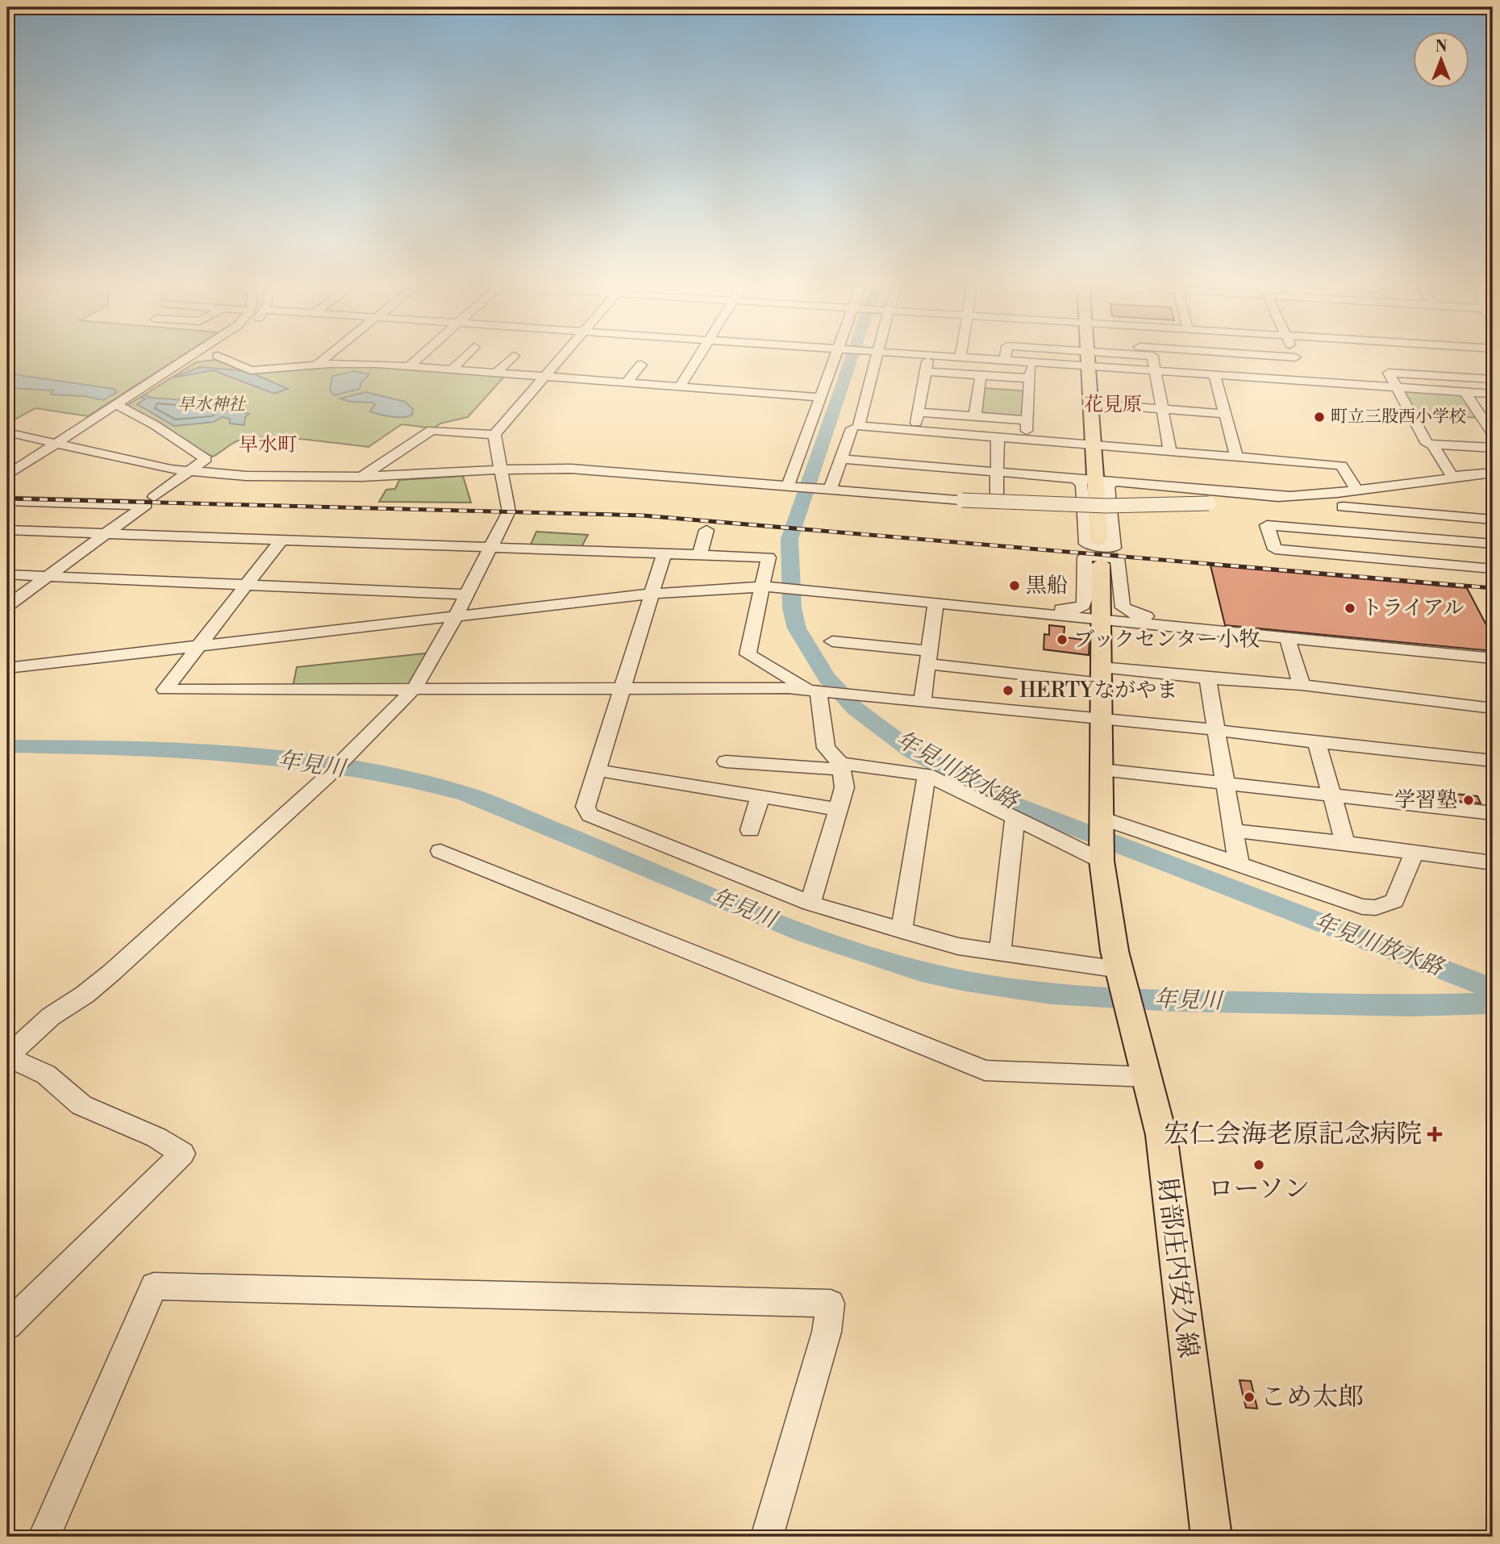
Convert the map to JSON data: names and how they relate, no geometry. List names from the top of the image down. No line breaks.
{"streets":{"main road":["財部庄内安久線"]},"districts":["花見原","早水町"],"water":["年見川","年見川放水路"],"parks":["早水神社"],"places":{"other":["町立三股西小学校","黒船","トライアル","ブックセンター小牧","HERTYながやま","学習塾","ローソン","こめ太郎"],"health":["宏仁会海老原記念病院"]},"north":"top"}
